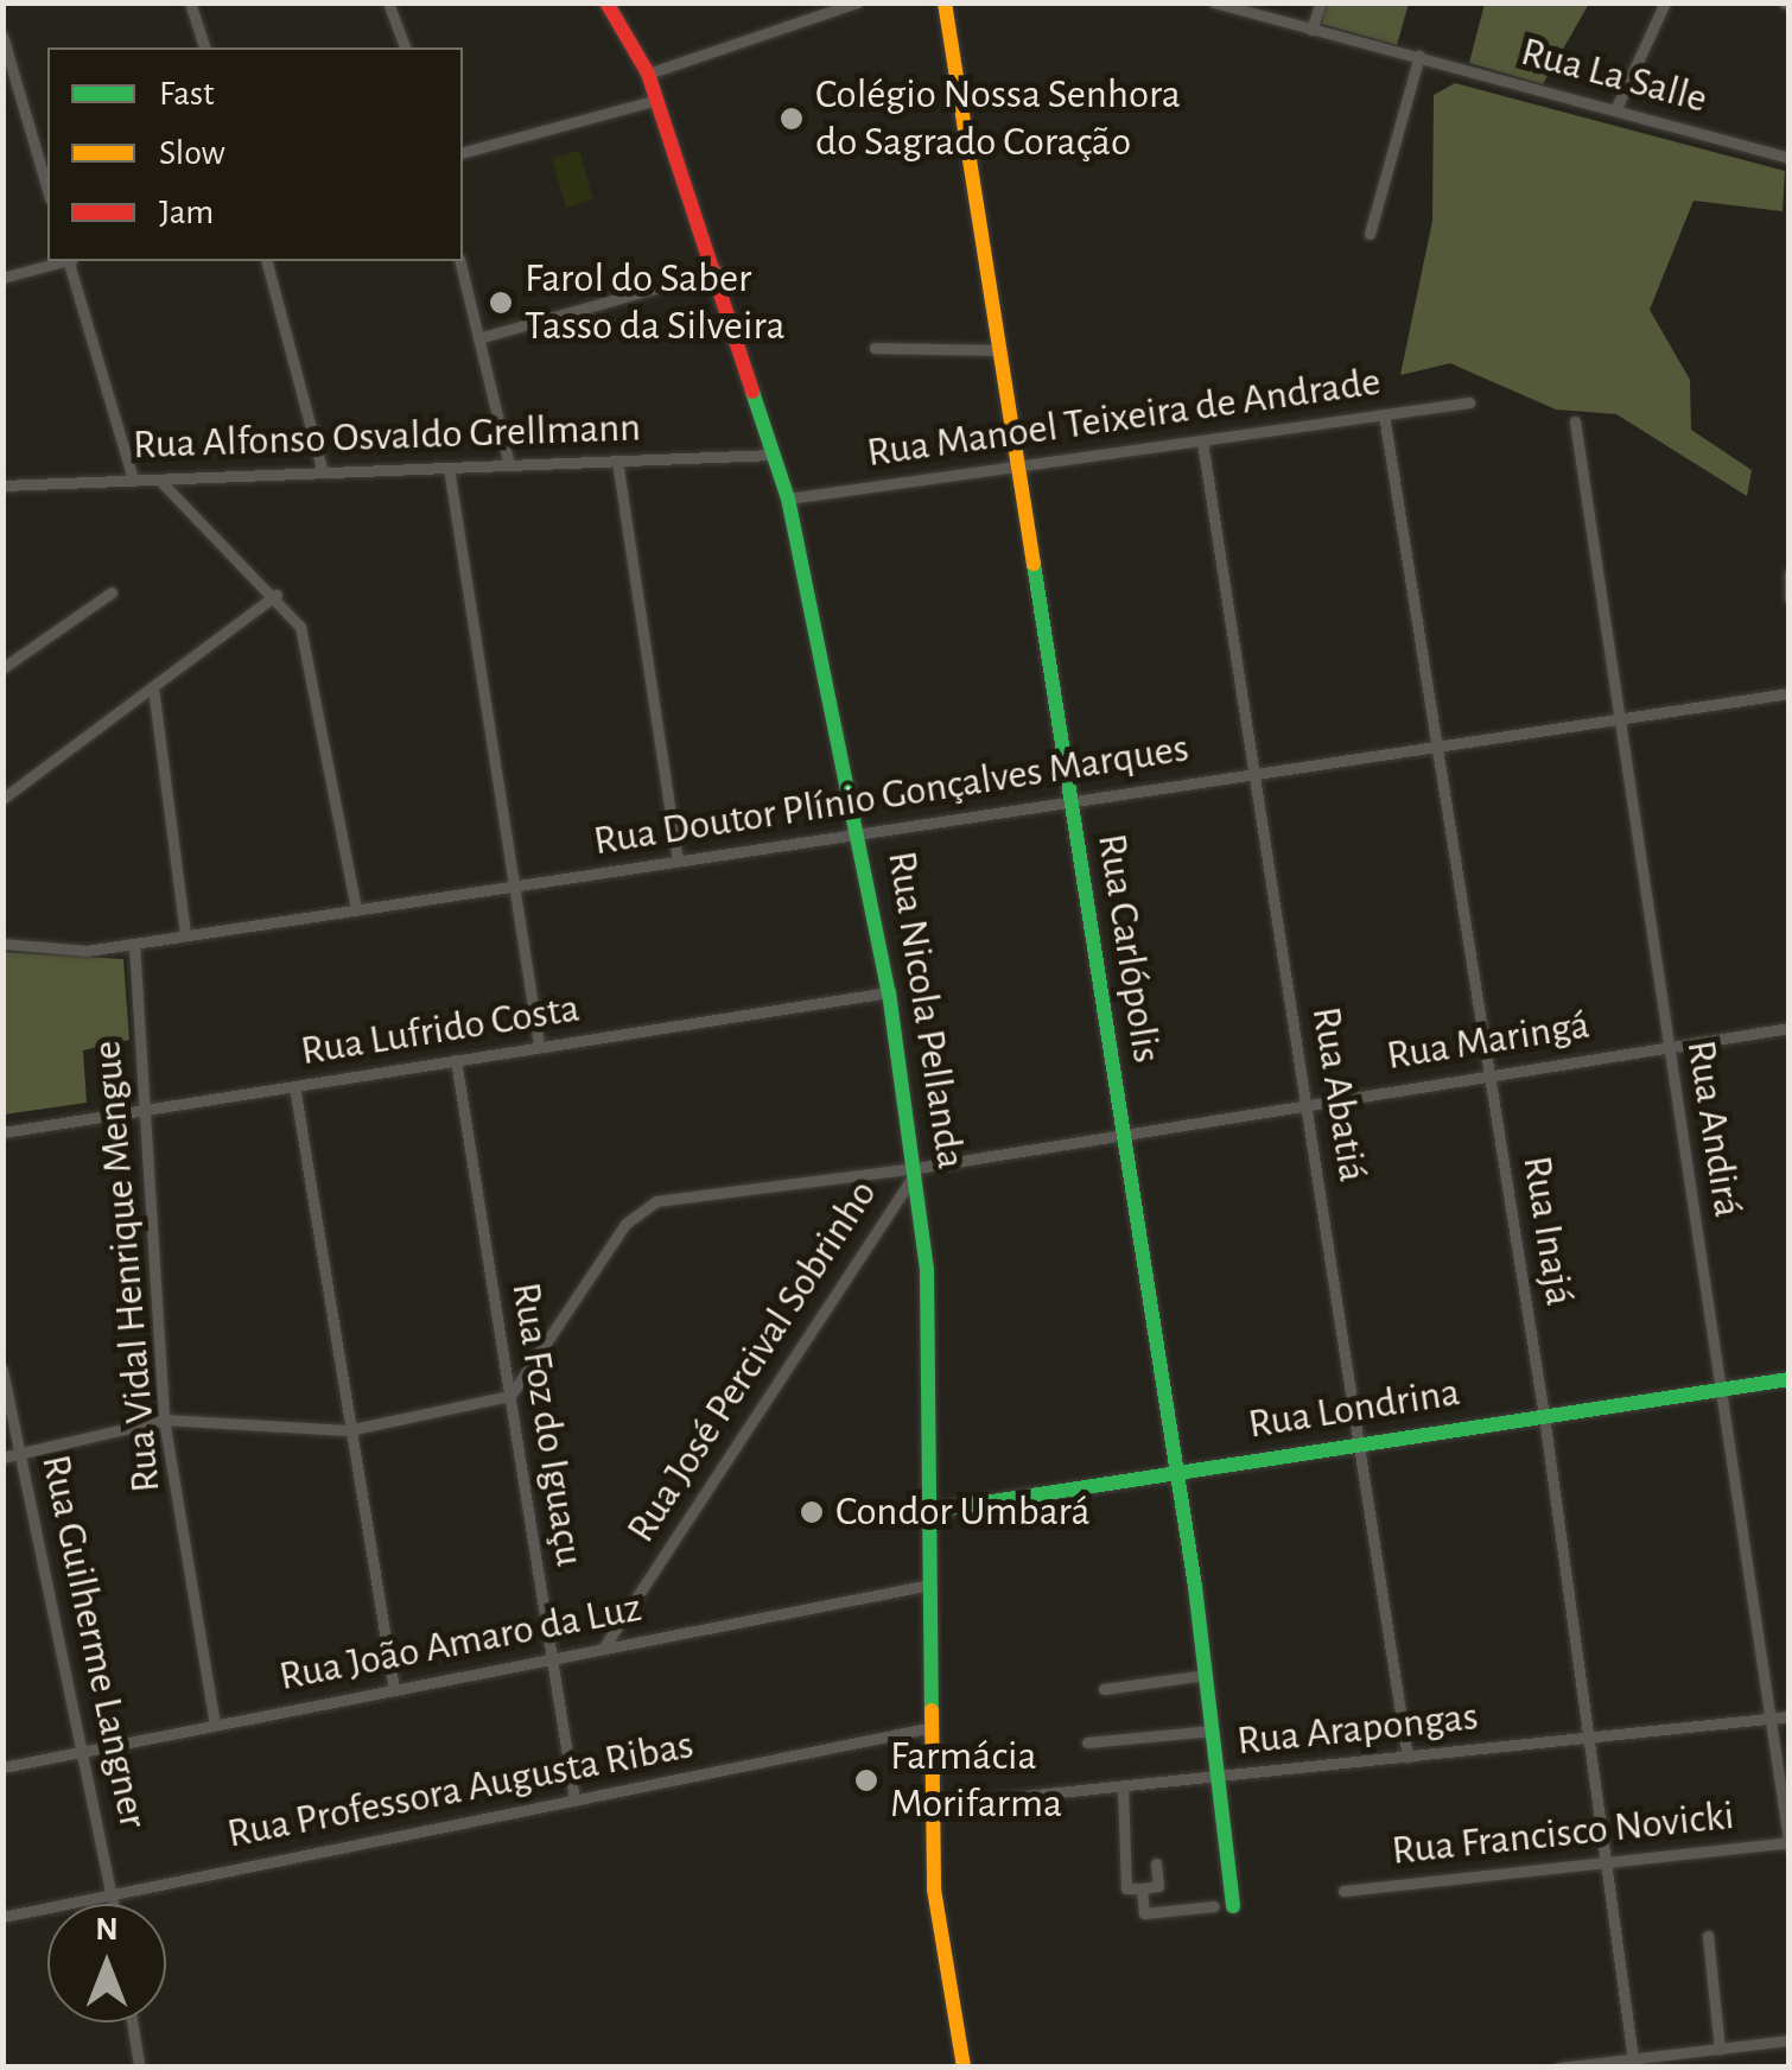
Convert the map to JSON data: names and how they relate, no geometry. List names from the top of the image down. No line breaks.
{"streets":{"street":["Rua La Salle","Rua Manoel Teixeira de Andrade","Rua Alfonso Osvaldo Grellmann","Rua Doutor Plínio Gonçalves Marques","Rua Carlópolis","Rua Nicola Pellanda","Rua Lufrido Costa","Rua Maringá","Rua Abatiá","Rua Andirá","Rua Inajá","Rua Vidal Henrique Mengue","Rua José Percival Sobrinho","Rua Londrina","Rua Foz do Iguaçu","Rua Guilherme Langner","Rua João Amaro da Luz","Rua Arapongas","Rua Professora Augusta Ribas","Rua Francisco Novicki"]},"crossings":[["Rua Manoel Teixeira de Andrade","Rua Carlópolis"],["Rua Manoel Teixeira de Andrade","Rua Nicola Pellanda"],["Rua Manoel Teixeira de Andrade","Rua Abatiá"],["Rua Manoel Teixeira de Andrade","Rua Inajá"],["Rua Alfonso Osvaldo Grellmann","Rua Nicola Pellanda"],["Rua Doutor Plínio Gonçalves Marques","Rua Carlópolis"],["Rua Doutor Plínio Gonçalves Marques","Rua Nicola Pellanda"],["Rua Doutor Plínio Gonçalves Marques","Rua Abatiá"],["Rua Doutor Plínio Gonçalves Marques","Rua Andirá"],["Rua Doutor Plínio Gonçalves Marques","Rua Inajá"],["Rua Doutor Plínio Gonçalves Marques","Rua Vidal Henrique Mengue"],["Rua Carlópolis","Rua Maringá"],["Rua Carlópolis","Rua Londrina"],["Rua Carlópolis","Rua Arapongas"],["Rua Nicola Pellanda","Rua Lufrido Costa"],["Rua Nicola Pellanda","Rua Maringá"],["Rua Nicola Pellanda","Rua José Percival Sobrinho"],["Rua Nicola Pellanda","Rua Londrina"],["Rua Nicola Pellanda","Rua João Amaro da Luz"],["Rua Nicola Pellanda","Rua Arapongas"],["Rua Nicola Pellanda","Rua Professora Augusta Ribas"],["Rua Lufrido Costa","Rua Vidal Henrique Mengue"],["Rua Lufrido Costa","Rua Foz do Iguaçu"],["Rua Maringá","Rua Abatiá"],["Rua Maringá","Rua Andirá"],["Rua Maringá","Rua Inajá"],["Rua Maringá","Rua José Percival Sobrinho"],["Rua Maringá","Rua Foz do Iguaçu"],["Rua Abatiá","Rua Londrina"],["Rua Abatiá","Rua Arapongas"],["Rua Andirá","Rua Londrina"],["Rua Andirá","Rua Arapongas"],["Rua Andirá","Rua Francisco Novicki"],["Rua Inajá","Rua Londrina"],["Rua Inajá","Rua Arapongas"],["Rua Inajá","Rua Francisco Novicki"],["Rua Vidal Henrique Mengue","Rua João Amaro da Luz"],["Rua José Percival Sobrinho","Rua João Amaro da Luz"],["Rua Foz do Iguaçu","Rua João Amaro da Luz"],["Rua Foz do Iguaçu","Rua Professora Augusta Ribas"],["Rua Guilherme Langner","Rua João Amaro da Luz"],["Rua Guilherme Langner","Rua Professora Augusta Ribas"]],"places":["Colégio Nossa Senhora do Sagrado Coração","Farol do Saber Tasso da Silveira","Condor Umbará","Farmácia Morifarma"],"legend":["Fast","Slow","Jam"],"north":"top"}
